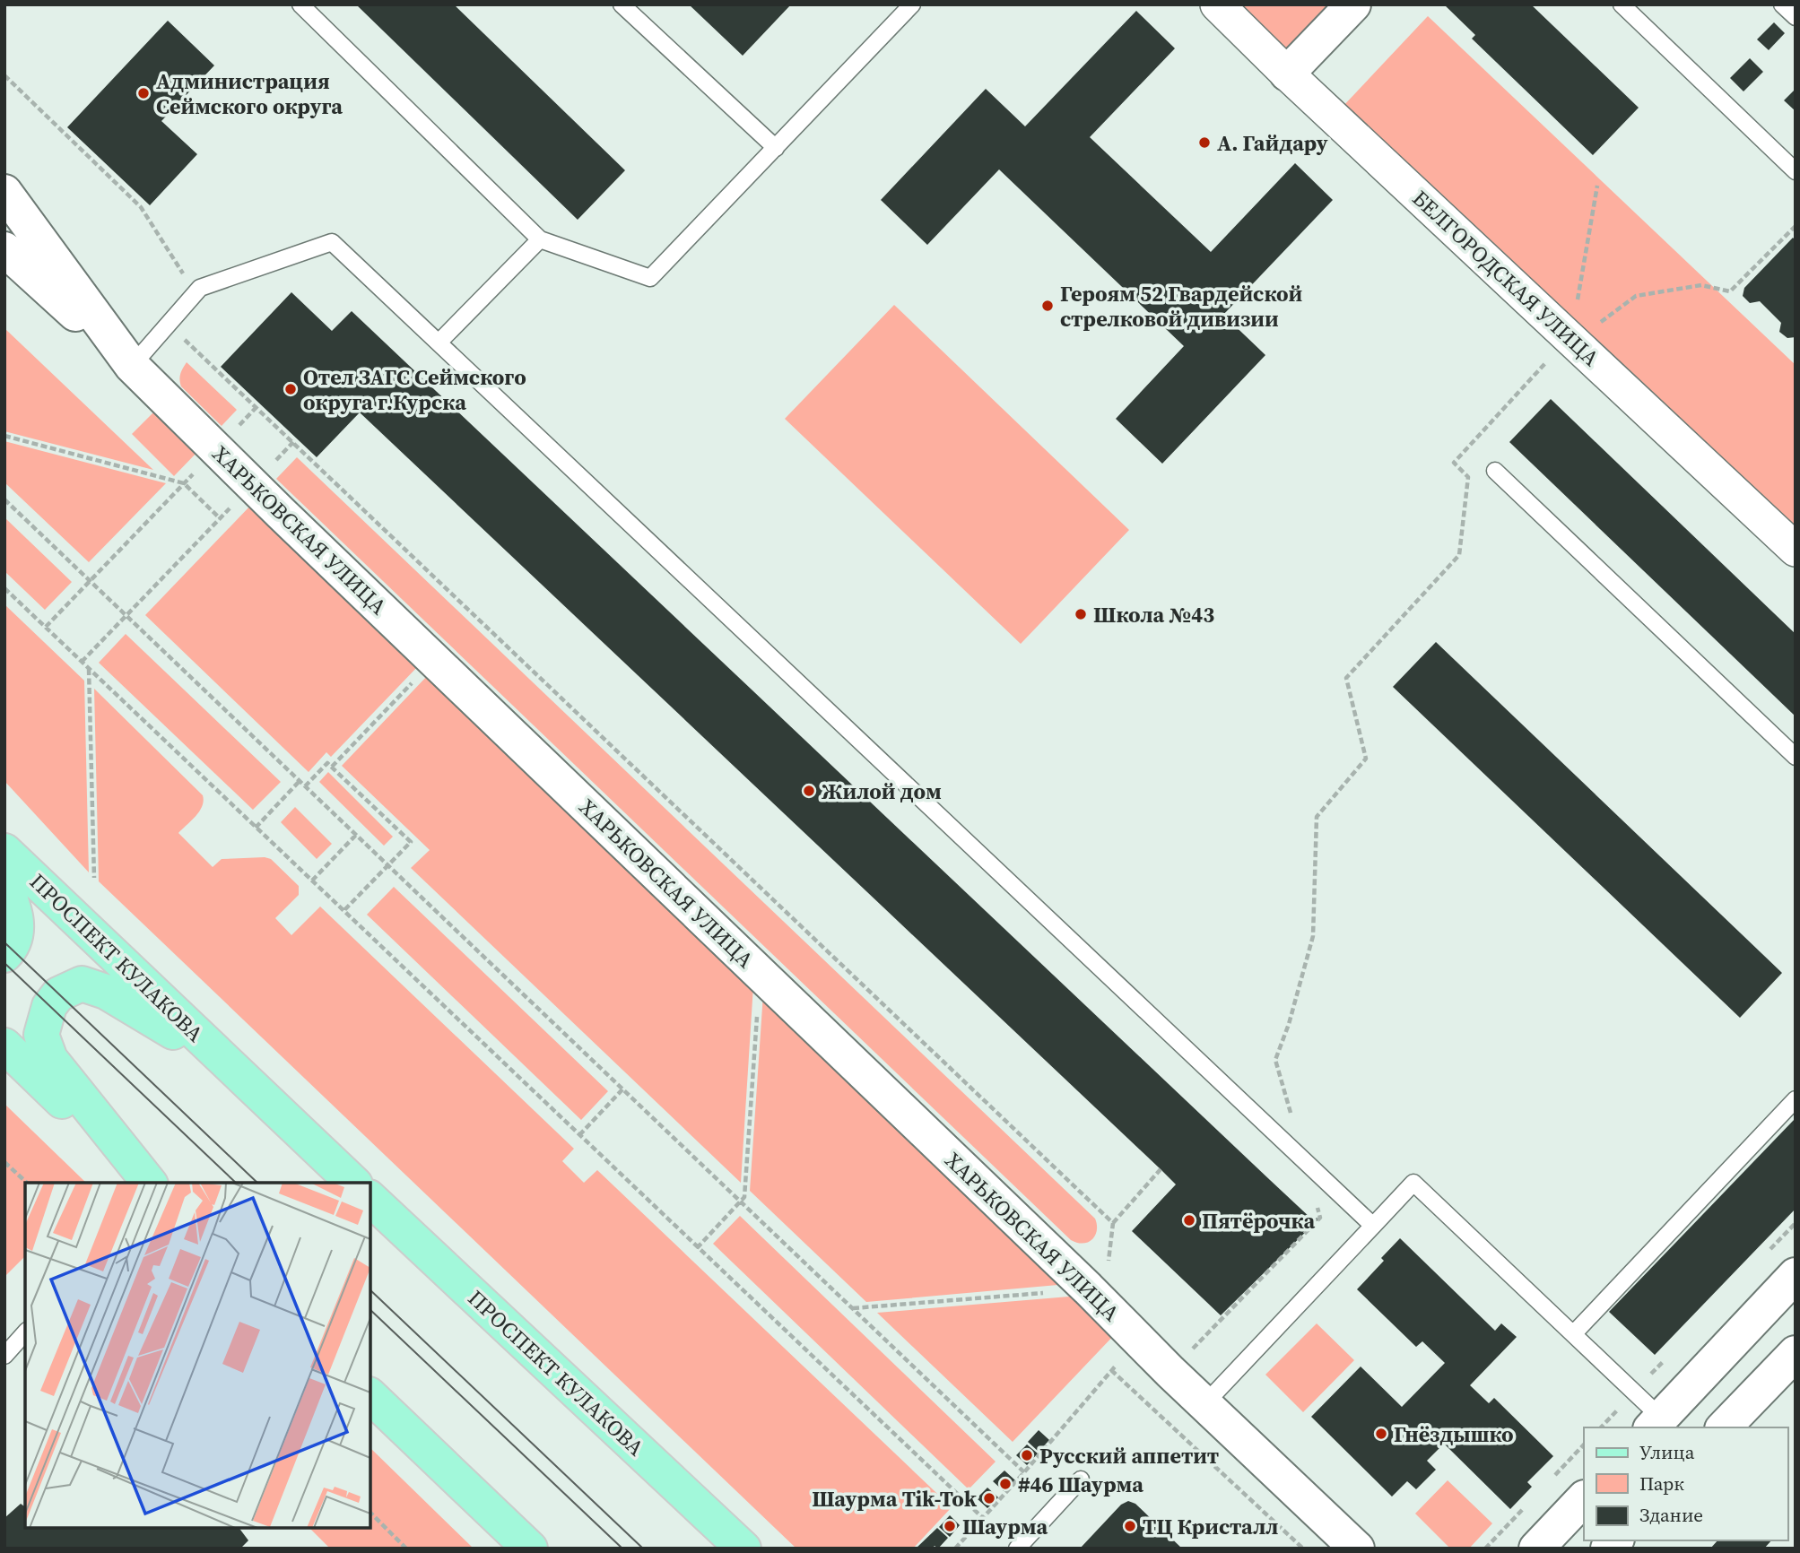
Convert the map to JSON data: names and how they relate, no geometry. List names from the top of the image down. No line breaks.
{"streets":{"main road":["ПРОСПЕКТ КУЛАКОВА"],"street":["БЕЛГОРОДСКАЯ УЛИЦА","ХАРЬКОВСКАЯ УЛИЦА"]},"places":["Администрация Сеймского округа","А. Гайдару","Героям 52 Гвардейской стрелковой дивизии","Отел ЗАГС Сеймского округа г.Курска","Школа №43","Жилой дом","Пятёрочка","Гнёздышко","Русский аппетит","#46 Шаурма","Шаурма Tik-Tok","Шаурма","ТЦ Кристалл"],"legend":["Улица","Парк","Здание"]}
